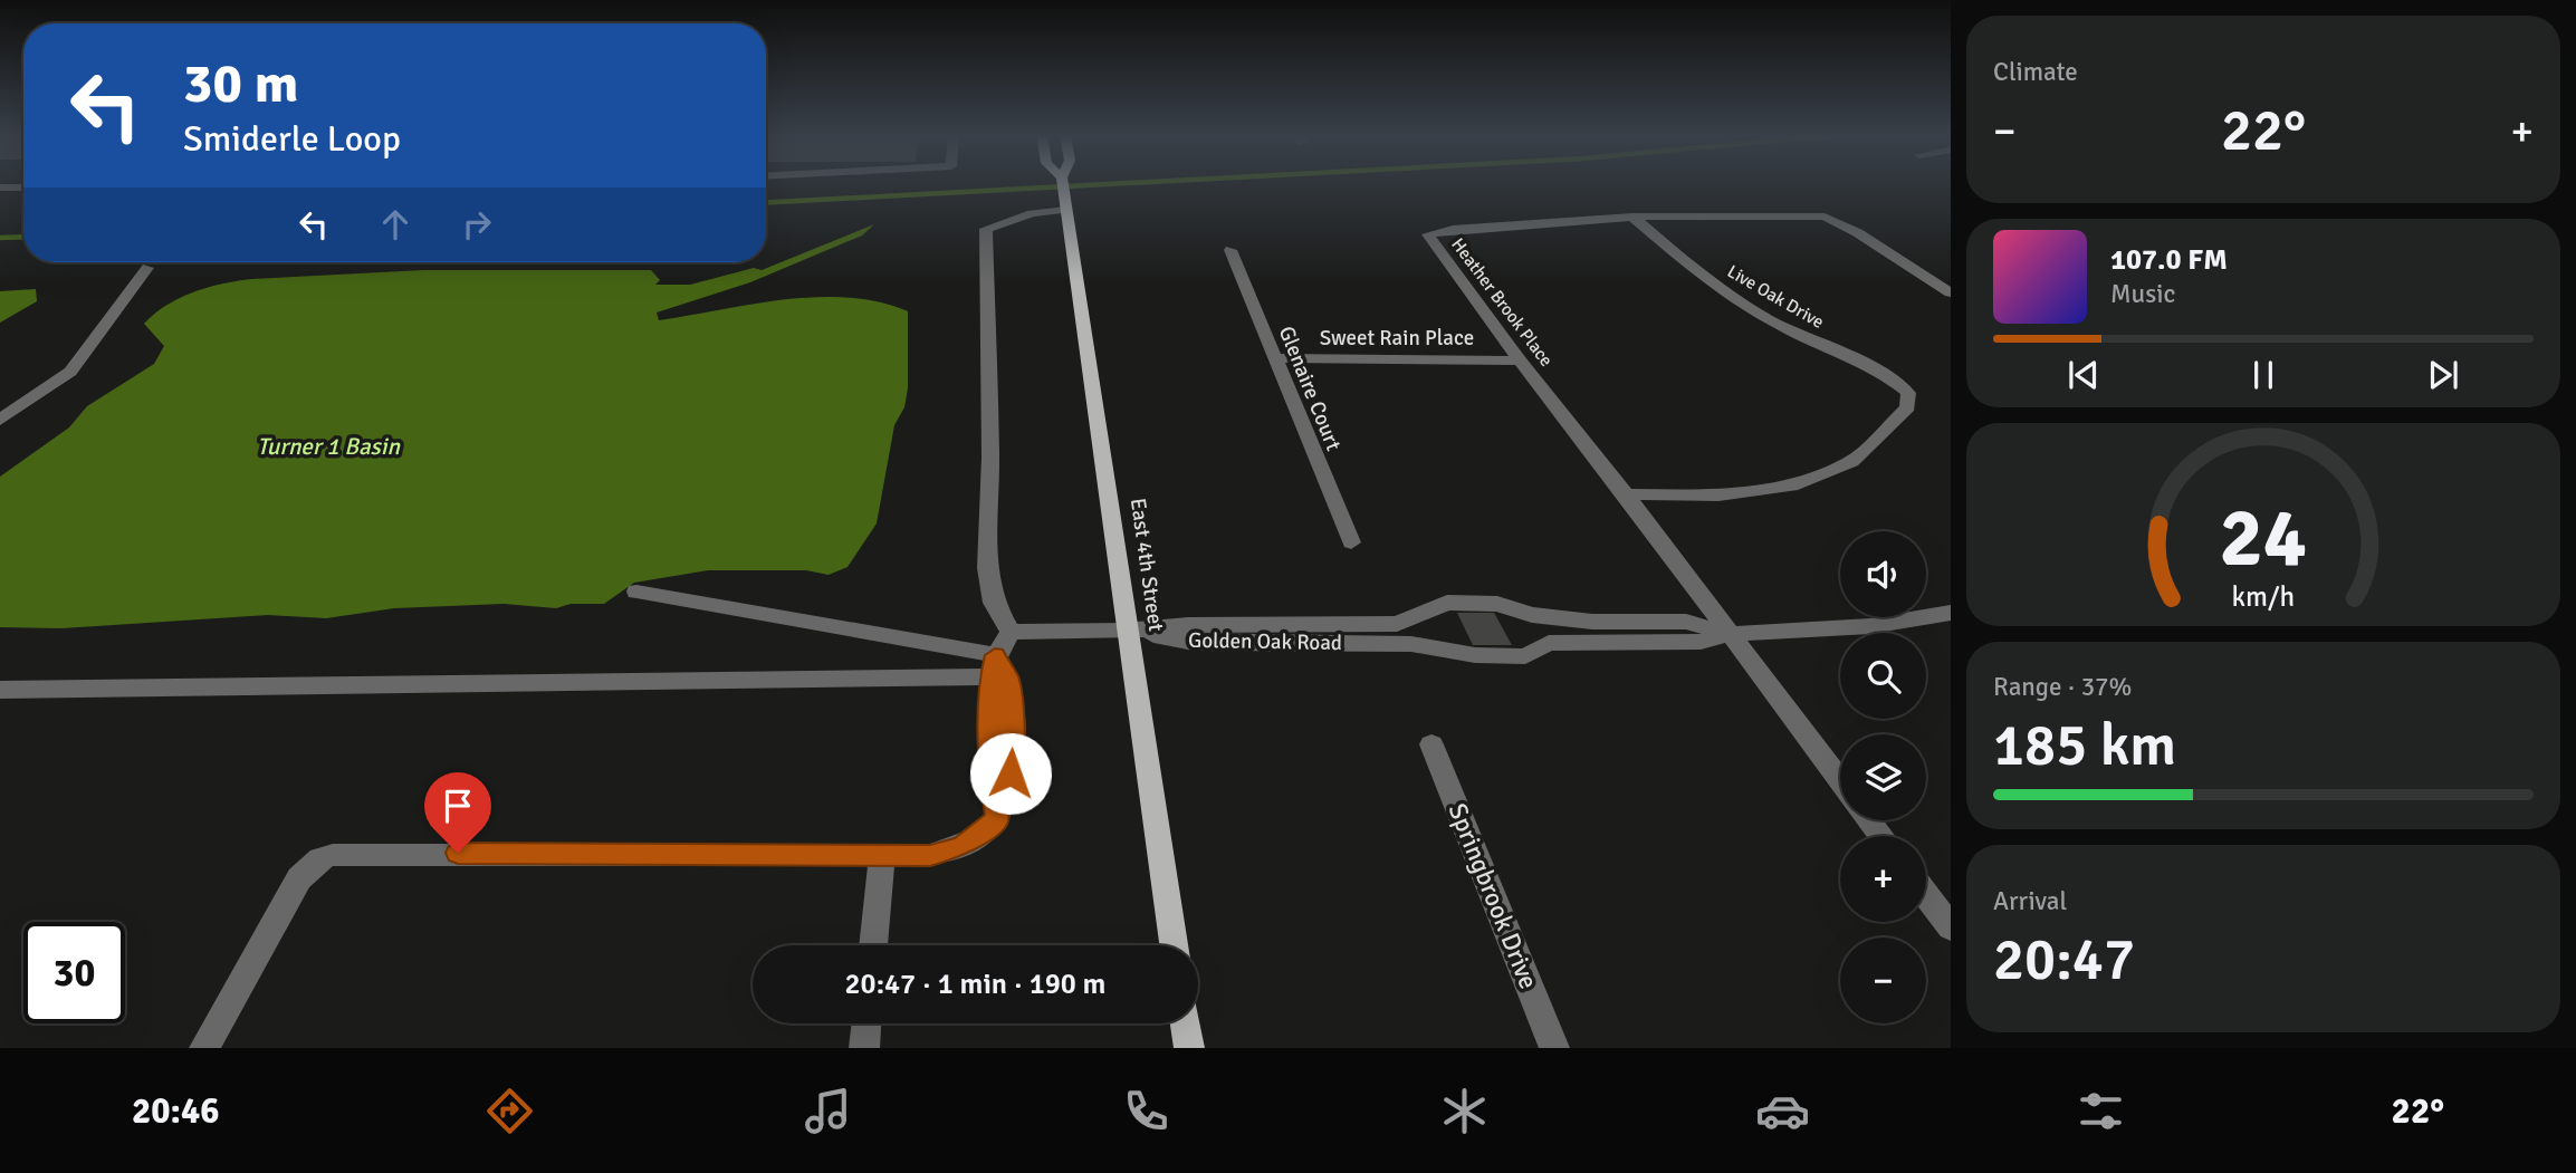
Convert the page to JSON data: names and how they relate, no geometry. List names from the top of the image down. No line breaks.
{"streets":{"main road":["East 4th Street"],"street":["Live Oak Drive","Heather Brook Place","Sweet Rain Place","Glenaire Court","Golden Oak Road","Springbrook Drive"]},"crossings":[["Live Oak Drive","Heather Brook Place"],["Heather Brook Place","Sweet Rain Place"],["Heather Brook Place","Golden Oak Road"],["Sweet Rain Place","Glenaire Court"],["East 4th Street","Golden Oak Road"]],"water":["Turner 1 Basin"],"page":{"tile":["Climate",["Range · 37%","185 km"],["Arrival","20:47"]],"turn":["30 m","Smiderle Loop"],"heat":["−","22°","+"],"song":["107.0 FM","Music"],"map_buttons":["+","−"],"limit":"30","trip":"20:47 · 1 min · 190 m","tabs":["20:46","22°"],"gauge":["24","km/h"]}}
